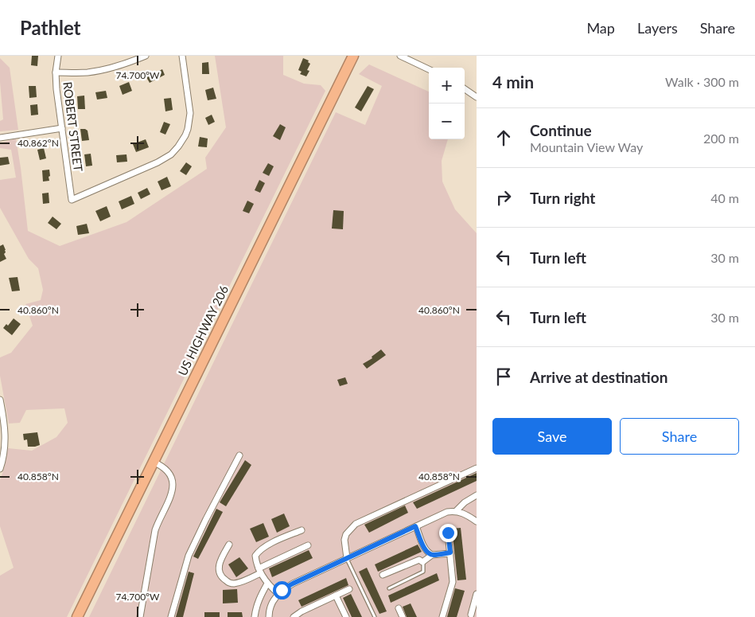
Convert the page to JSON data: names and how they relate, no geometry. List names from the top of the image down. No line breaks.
{"streets":{"highway":["US HIGHWAY 206"],"street":["ROBERT STREET"]},"page":{"header":"Pathlet","nav":["Map","Layers","Share"],"heading":["4 min","Walk · 300 m"],"map_buttons":["+","−"],"list":[["Continue","Mountain View Way","200 m"],["Turn right","40 m"],["Turn left","30 m"],["Turn left","30 m"],"Arrive at destination"],"buttons":["Save","Share"]},"coordinates":["74.700°W","40.862°N","40.860°N","40.858°N"]}
